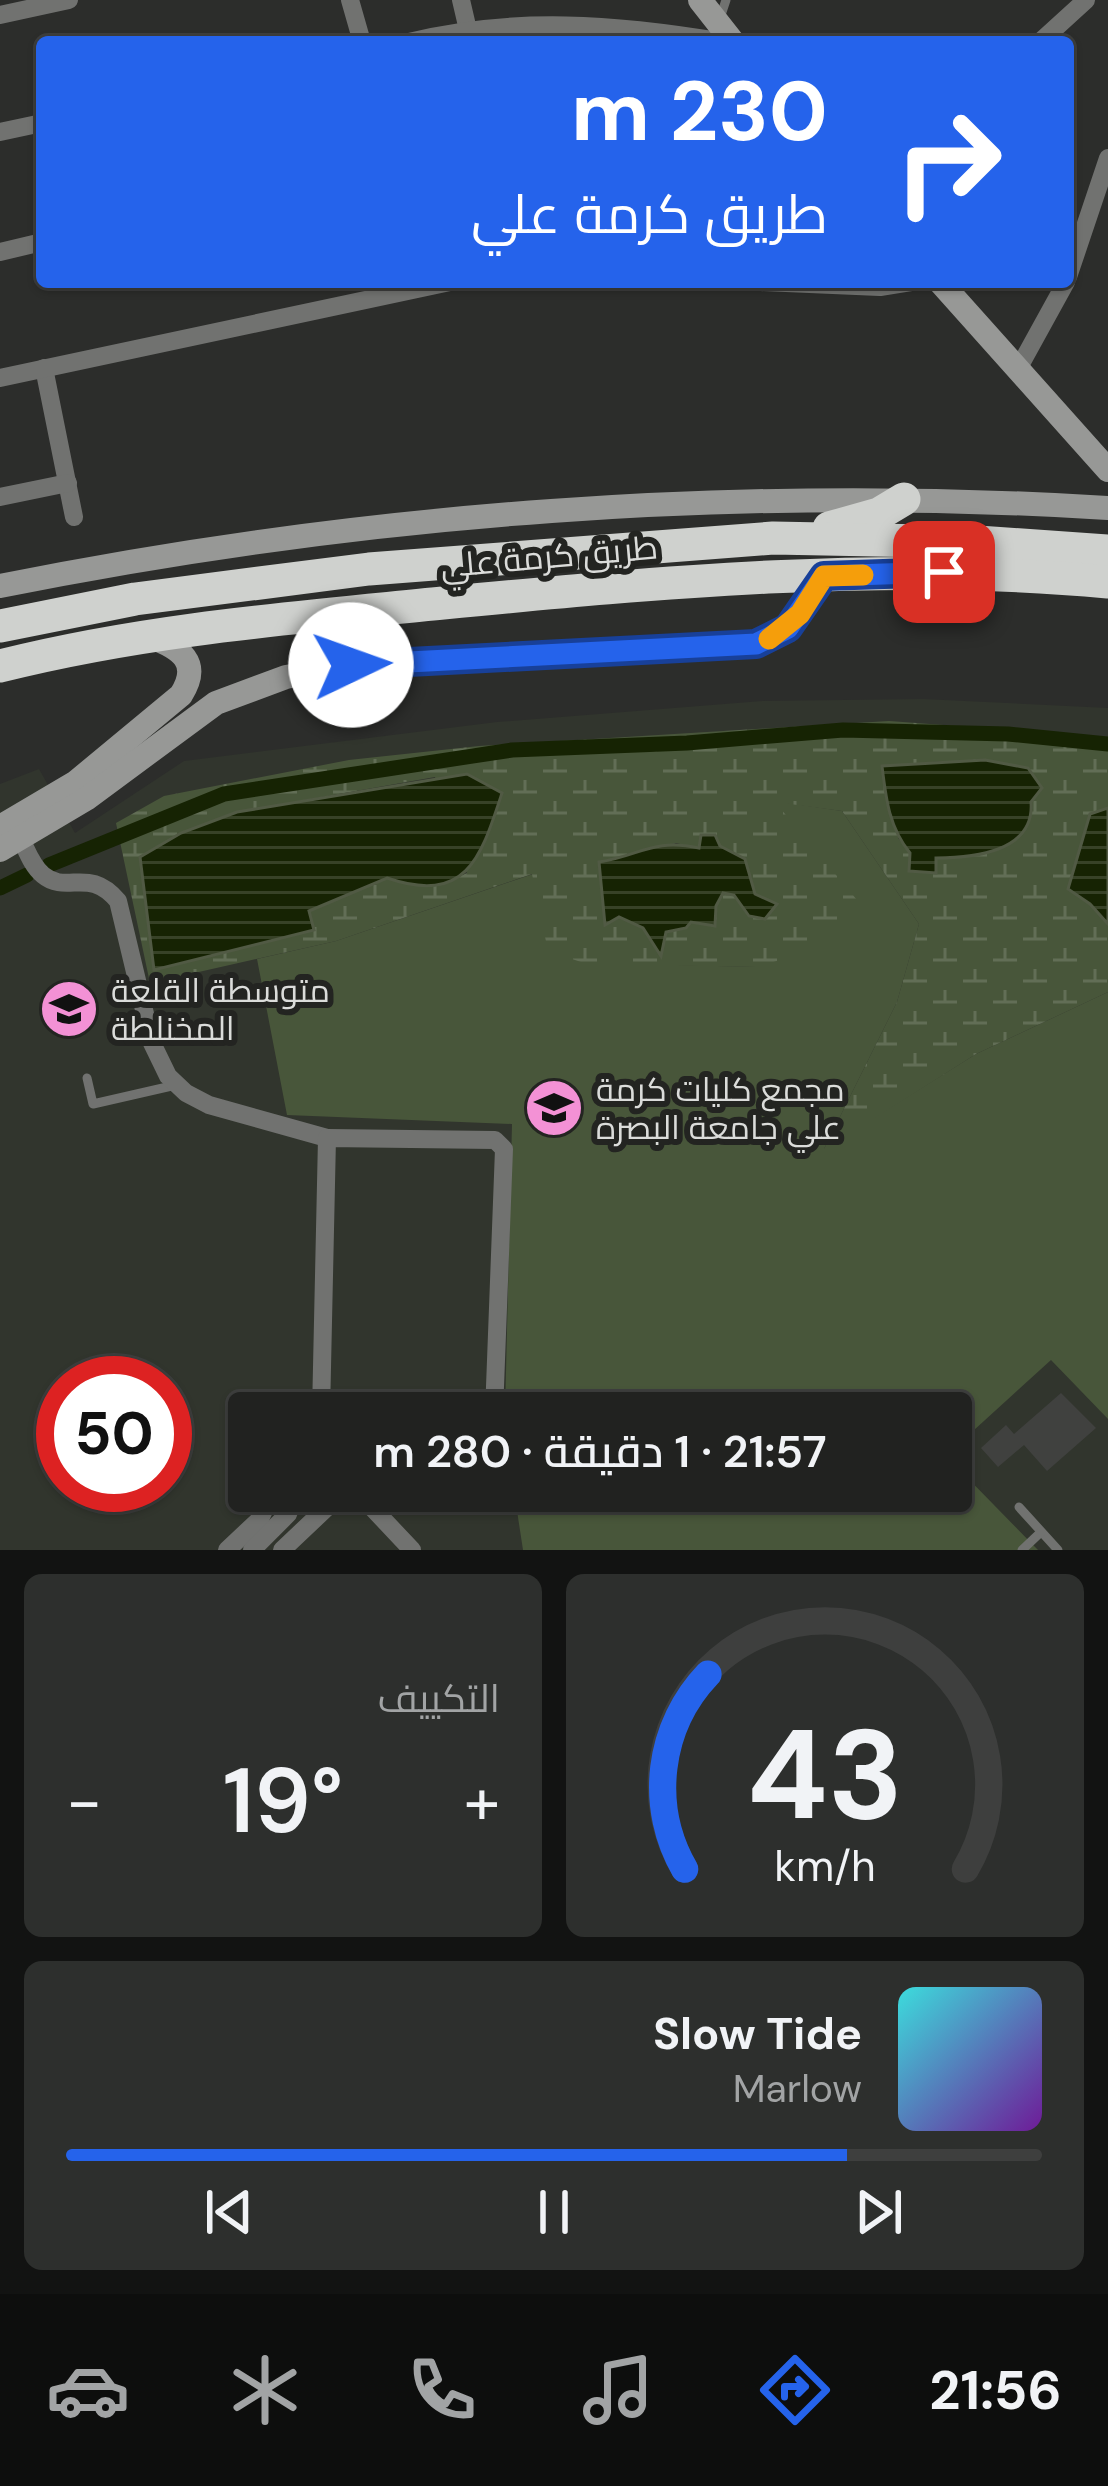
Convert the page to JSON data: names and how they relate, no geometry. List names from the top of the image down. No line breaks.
{"streets":{"highway":["طريق كرمة علي"]},"places":{"school or university":["متوسطة القلعة المخنلطة","مجمع كليات كرمة علي جامعة البصرة"]},"page":{"turn":["230 m","طريق كرمة علي"],"limit":"50","trip":"21:57 · 1 دقيقة · 280 m","tile":"التكييف","heat":["−","19°","+"],"song":["Slow Tide","Marlow"],"tabs":"21:56","gauge":["43","km/h"]}}
